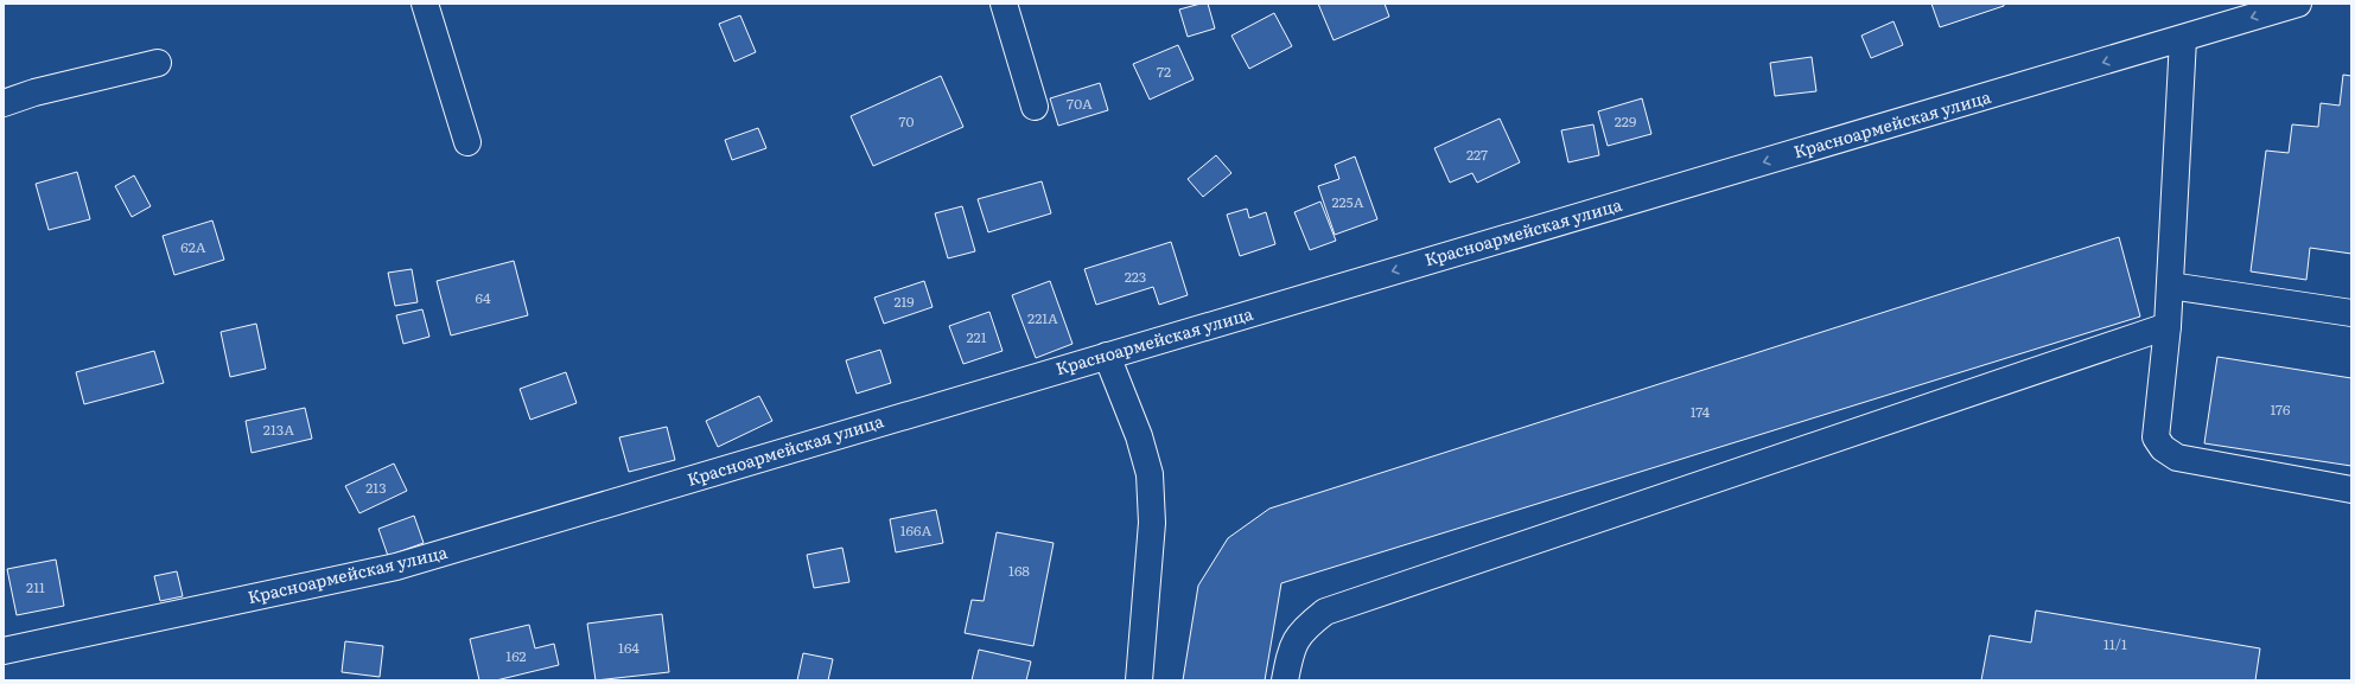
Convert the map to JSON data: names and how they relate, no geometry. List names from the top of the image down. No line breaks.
{"streets":{"street":["Красноармейская улица"]},"one_way":["Красноармейская улица"],"house_numbers":["72","70А","70","229","227","225А","62А","223","64","219","221А","221","176","174","213А","213","166А","168","211","11/1","164","162"]}
